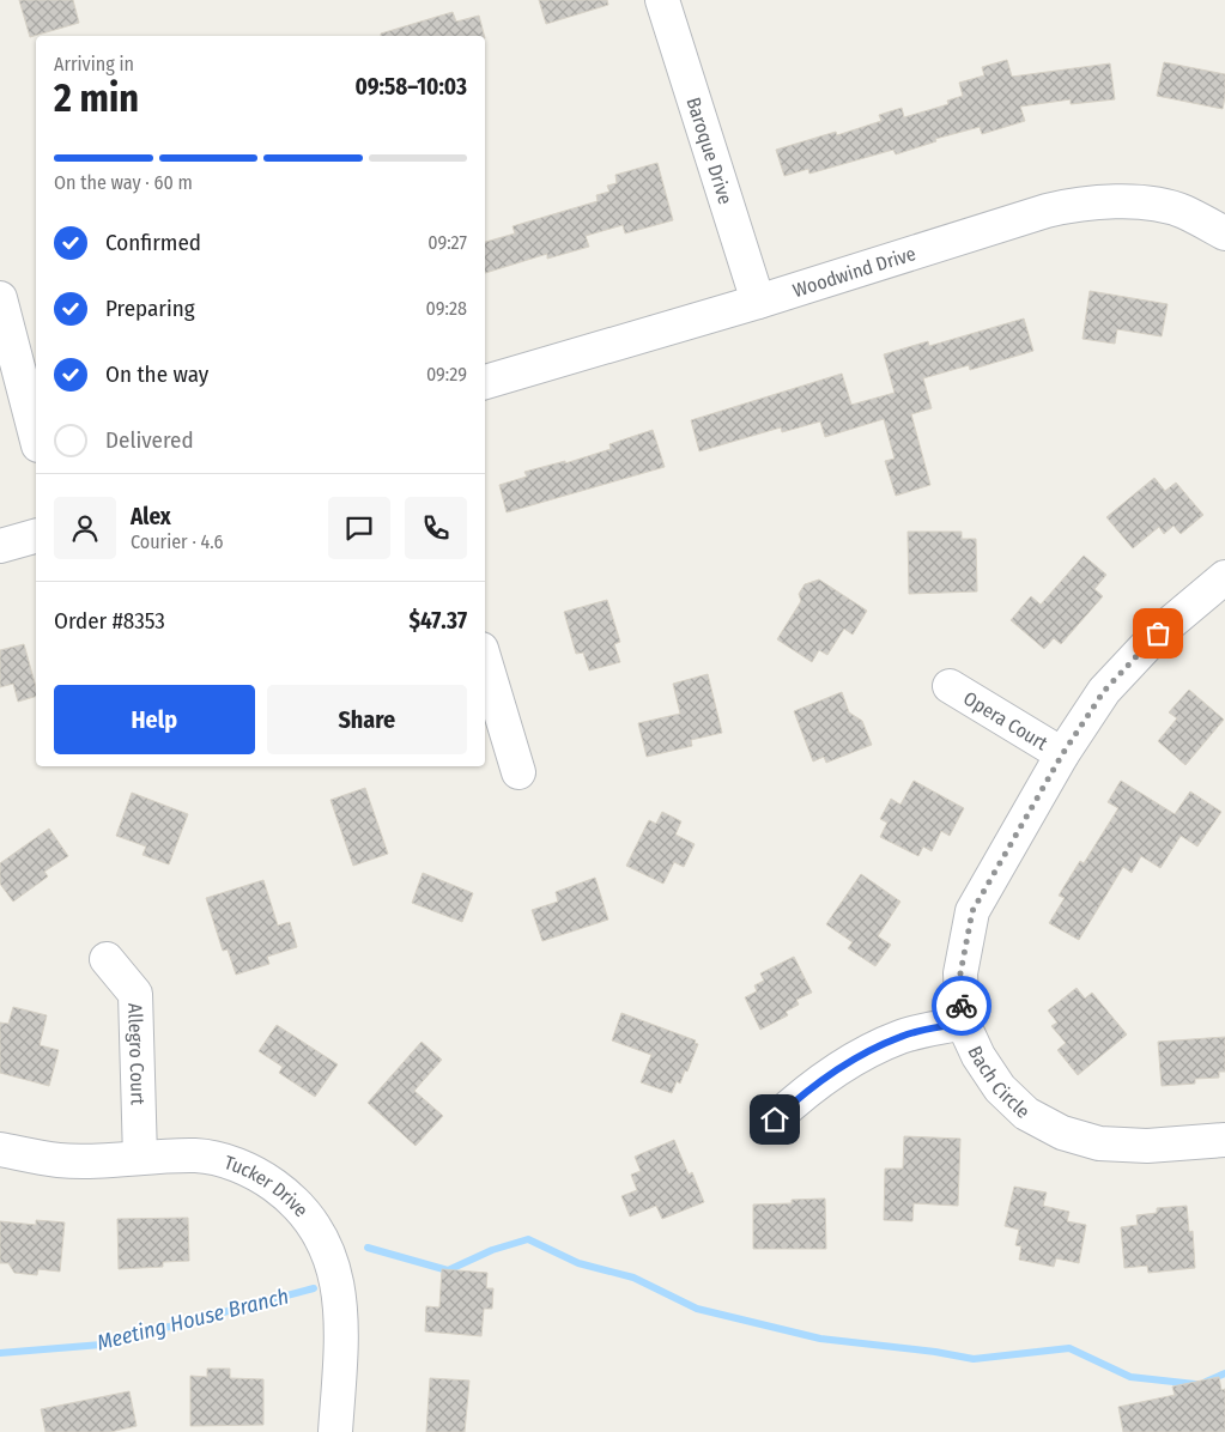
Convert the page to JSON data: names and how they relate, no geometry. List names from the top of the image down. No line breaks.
{"streets":{"street":["Baroque Drive","Woodwind Drive","Opera Court","Allegro Court","Bach Circle","Tucker Drive"]},"crossings":[["Baroque Drive","Woodwind Drive"],["Opera Court","Bach Circle"],["Allegro Court","Tucker Drive"]],"water":["Meeting House Branch"],"page":{"heading":["2 min","Arriving in","09:58–10:03"],"panel":["Alex","Courier · 4.6","Order #8353","$47.37"],"bar":"On the way · 60 m","list":[["Confirmed","09:27"],["Preparing","09:28"],["On the way","09:29"],"Delivered"],"buttons":["Help","Share"]}}
